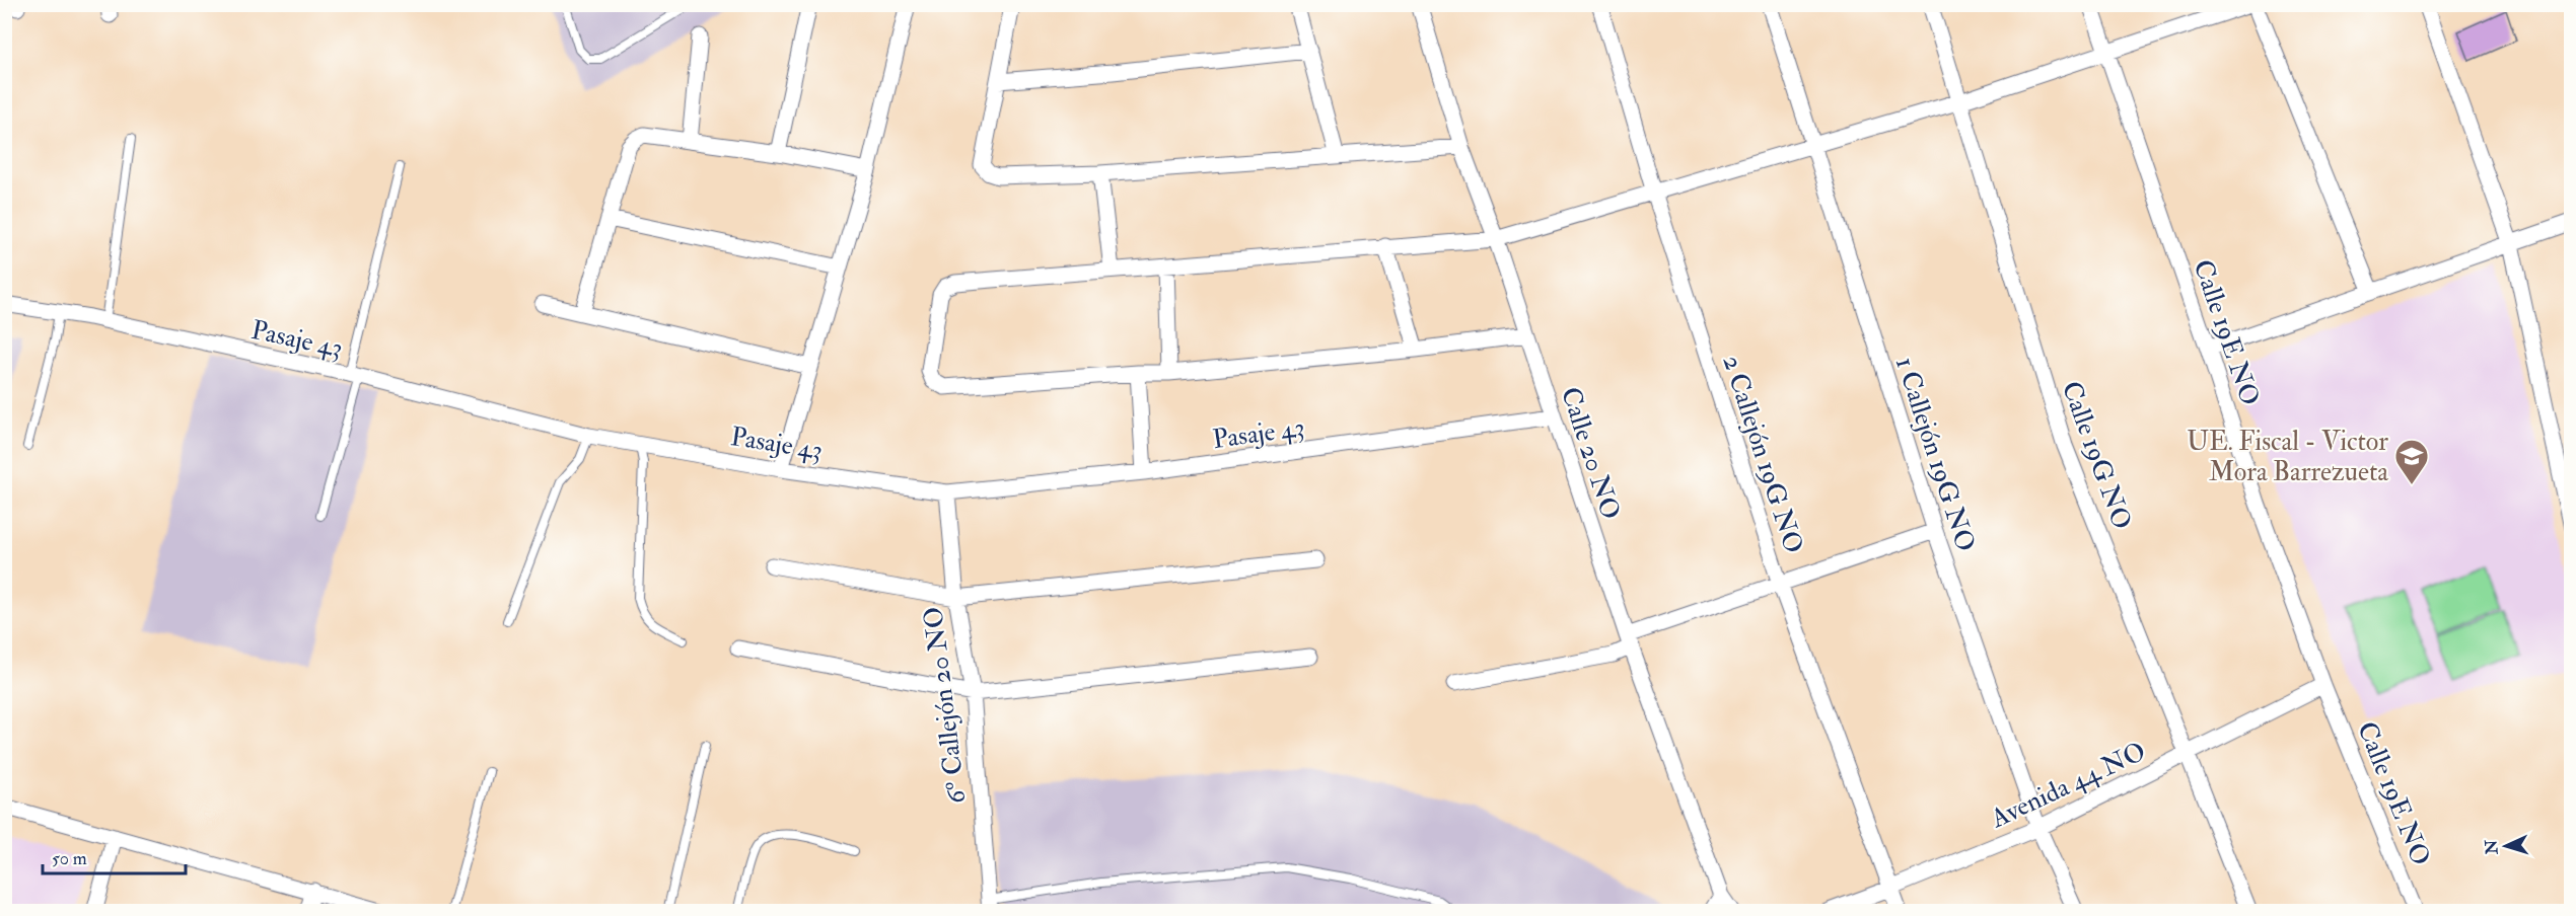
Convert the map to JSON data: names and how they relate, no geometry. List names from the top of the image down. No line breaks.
{"streets":{"street":["Calle 19E NO","Pasaje 43","Calle 20 NO","2 Callejón 19G NO","1 Callejón 19G NO","Calle 19G NO","6º Callejón 20 NO","Avenida 44 NO"]},"crossings":[["Calle 19E NO","Avenida 44 NO"],["Pasaje 43","Calle 20 NO"],["Pasaje 43","6º Callejón 20 NO"],["2 Callejón 19G NO","Avenida 44 NO"],["1 Callejón 19G NO","Avenida 44 NO"],["Calle 19G NO","Avenida 44 NO"]],"places":{"school or university":["UE. Fiscal - Victor Mora Barrezueta"]},"scale_bar":"50 m","north":"left"}
